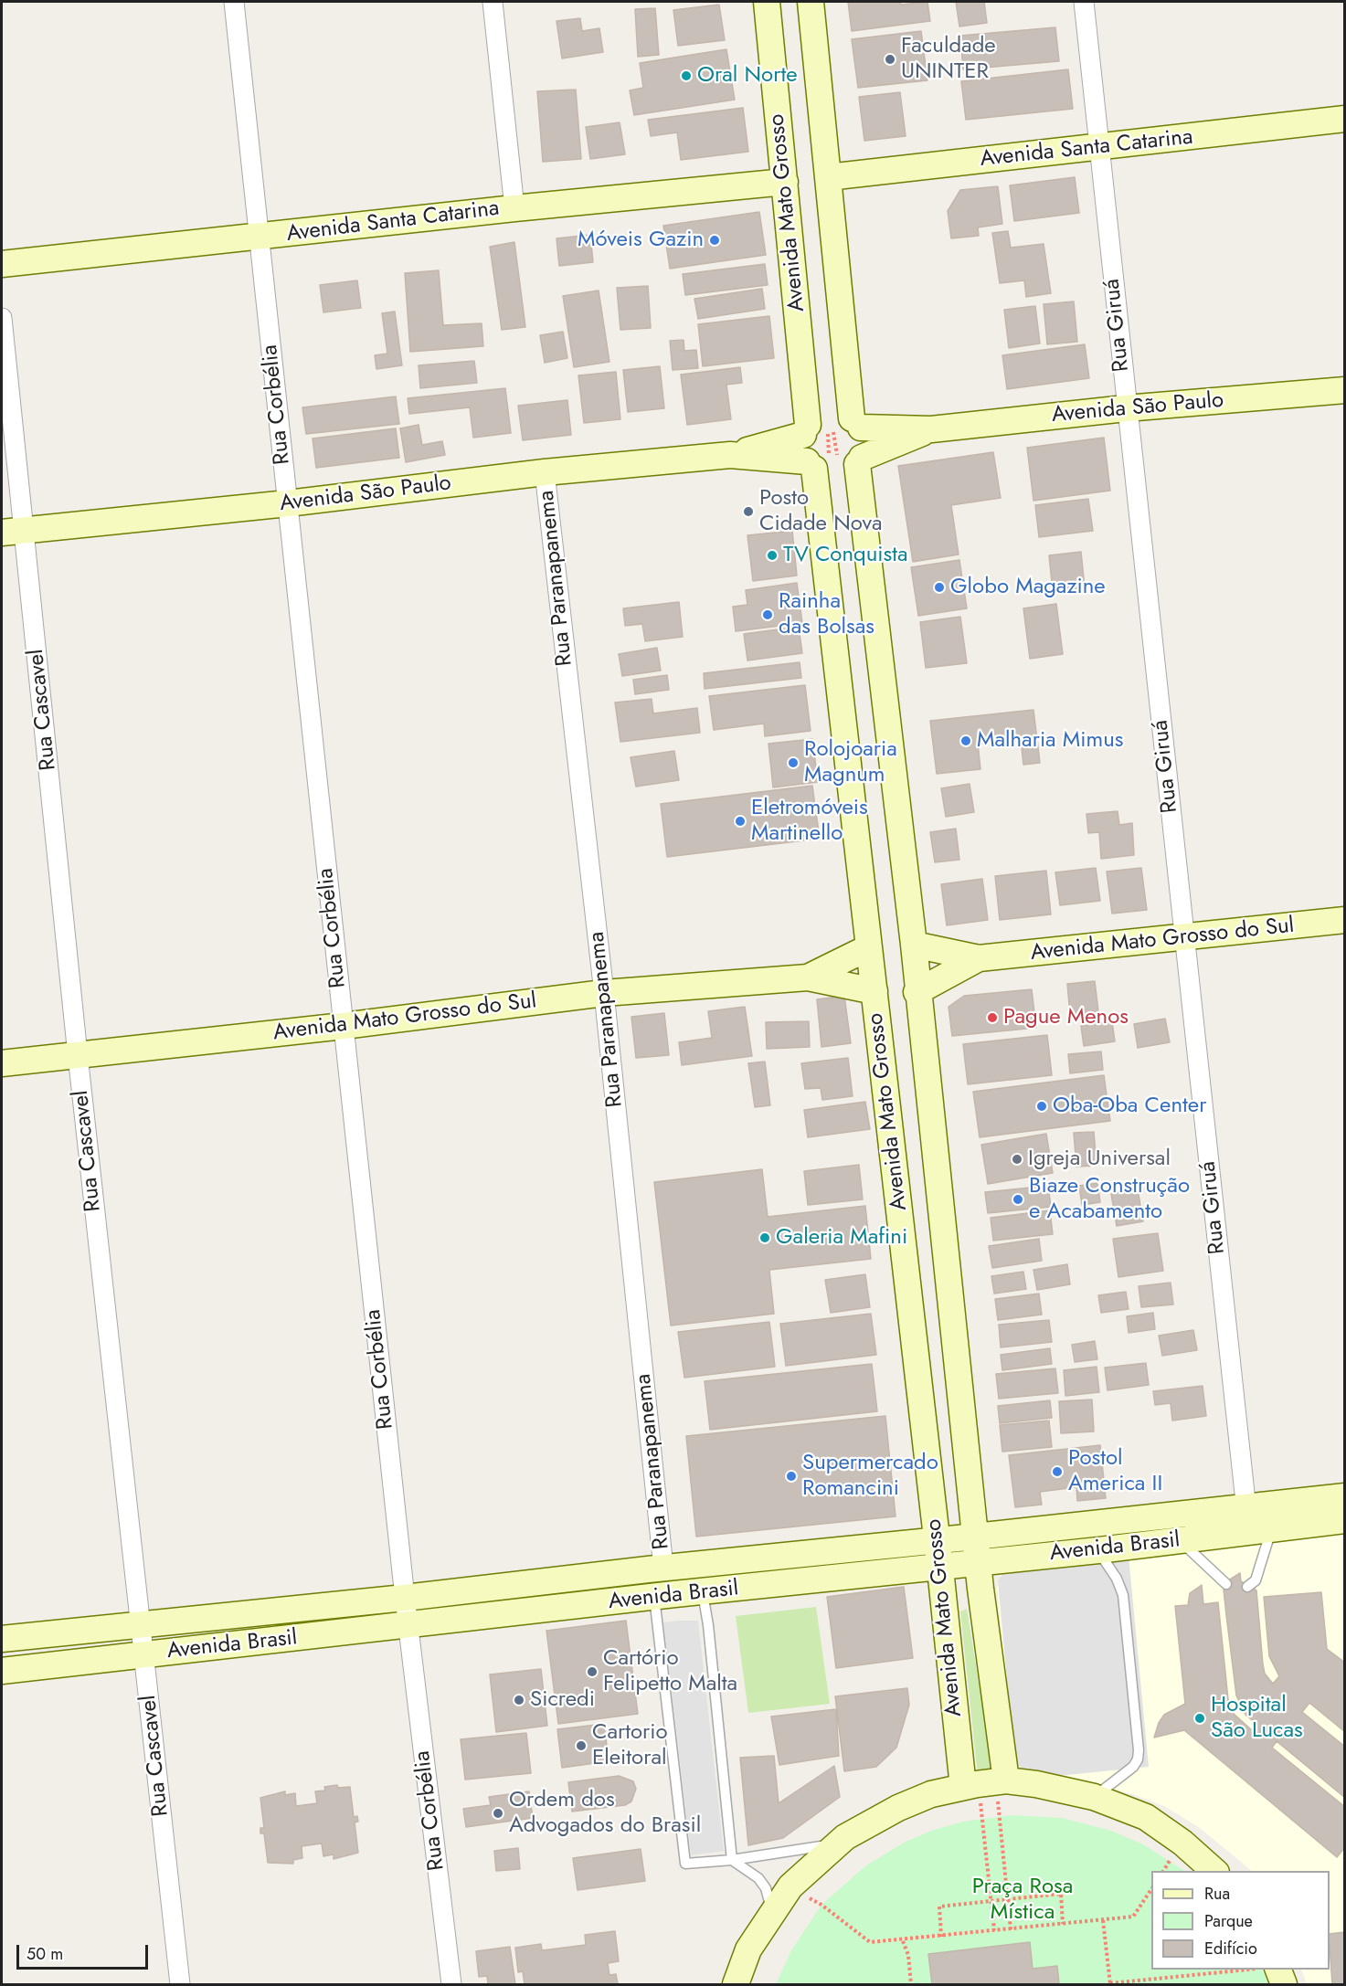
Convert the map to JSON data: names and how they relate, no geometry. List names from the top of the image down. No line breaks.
{"streets":{"main road":["Avenida Santa Catarina","Avenida Mato Grosso","Avenida São Paulo","Avenida Mato Grosso do Sul","Avenida Brasil"],"street":["Rua Giruá","Rua Corbélia","Rua Paranapanema","Rua Cascavel"]},"crossings":[["Avenida Santa Catarina","Avenida Mato Grosso"],["Avenida Santa Catarina","Rua Giruá"],["Avenida Santa Catarina","Rua Corbélia"],["Avenida Mato Grosso","Avenida São Paulo"],["Avenida Mato Grosso","Avenida Brasil"],["Rua Giruá","Avenida São Paulo"],["Rua Giruá","Avenida Mato Grosso do Sul"],["Rua Giruá","Avenida Brasil"],["Rua Corbélia","Avenida São Paulo"],["Rua Corbélia","Avenida Mato Grosso do Sul"],["Rua Corbélia","Avenida Brasil"],["Avenida São Paulo","Rua Paranapanema"],["Avenida São Paulo","Rua Cascavel"],["Rua Paranapanema","Avenida Mato Grosso do Sul"],["Rua Paranapanema","Avenida Brasil"],["Rua Cascavel","Avenida Mato Grosso do Sul"],["Rua Cascavel","Avenida Brasil"]],"parks":["Praça Rosa Mística"],"places":["Faculdade UNINTER","Oral Norte","Móveis Gazin","Posto Cidade Nova","TV Conquista","Globo Magazine","Rainha das Bolsas","Malharia Mimus","Rolojoaria Magnum","Eletromóveis Martinello","Pague Menos","Oba-Oba Center","Igreja Universal","Biaze Construção e Acabamento","Galeria Mafini","Postol America II","Supermercado Romancini","Cartório Felipetto Malta","Sicredi","Hospital São Lucas","Cartorio Eleitoral","Ordem dos Advogados do Brasil"],"legend":["Rua","Parque","Edifício"],"scale_bar":"50 m"}
